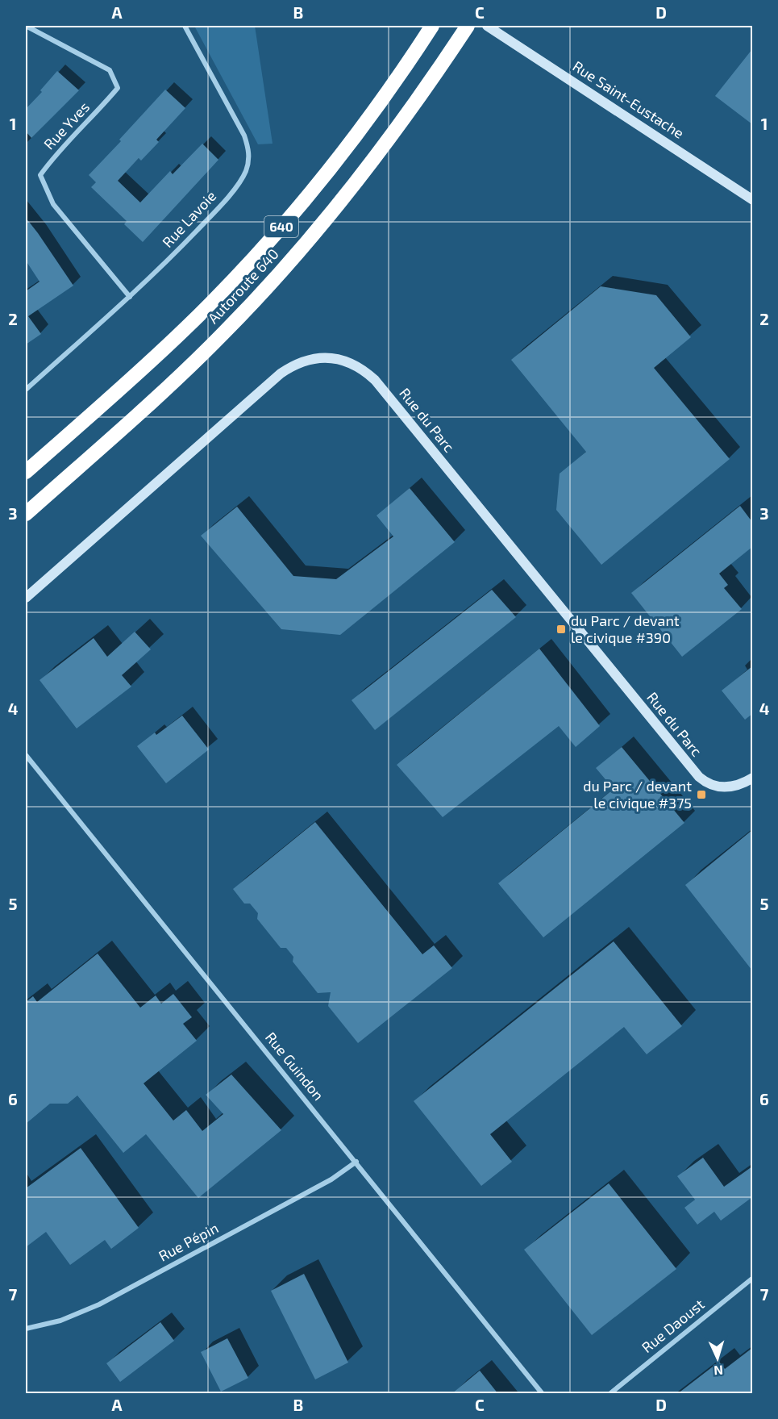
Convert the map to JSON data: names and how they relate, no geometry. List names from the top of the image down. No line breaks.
{"streets":{"highway":["640","Autoroute 640"],"street":["Rue Saint-Eustache","Rue Yves","Rue Lavoie","Rue du Parc","Rue Guindon","Rue Pépin","Rue Daoust"]},"crossings":[["Rue Yves","Rue Lavoie"],["Rue Guindon","Rue Pépin"]],"places":{"transit":["du Parc / devant le civique #390","du Parc / devant le civique #375"]},"north":"bottom","grid":{"columns":["A","B","C","D"],"rows":["1","2","3","4","5","6","7"]}}
